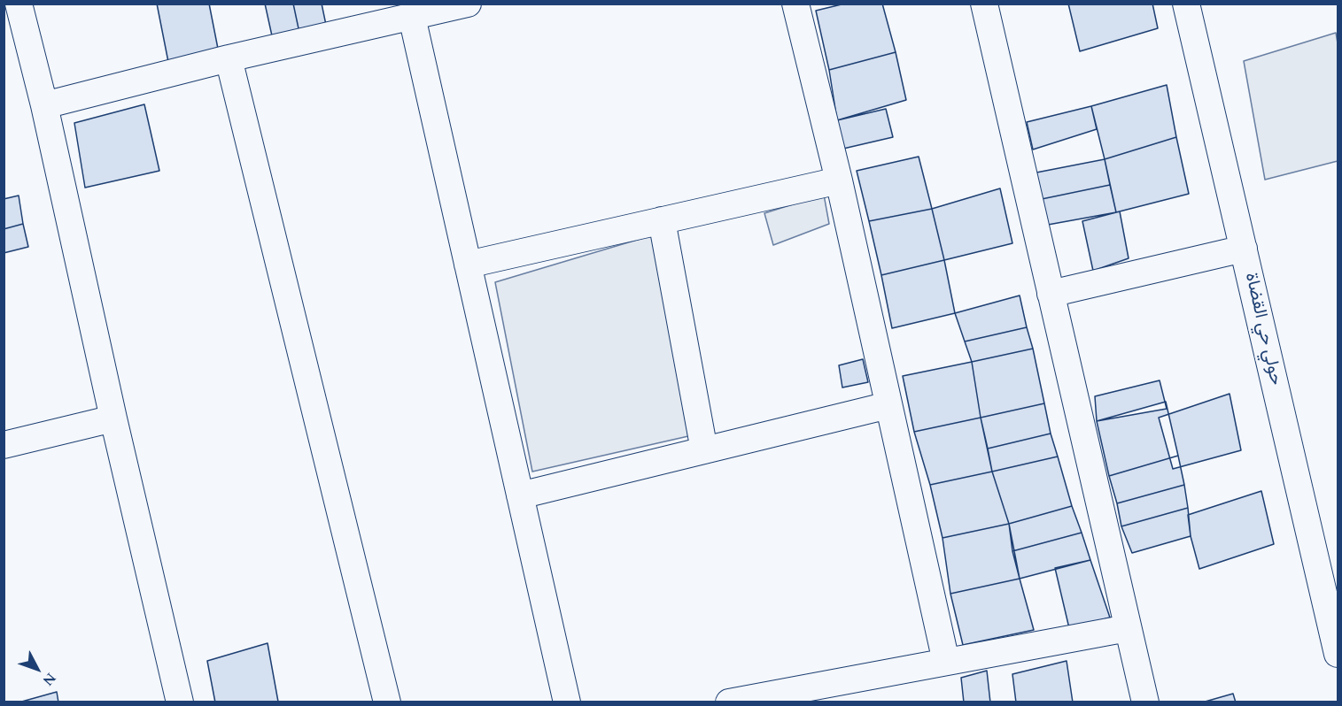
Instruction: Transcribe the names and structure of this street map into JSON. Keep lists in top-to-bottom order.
{
  "streets": {
    "street": ["حولي حي القضاة"]
  },
  "north": "bottom right"
}
